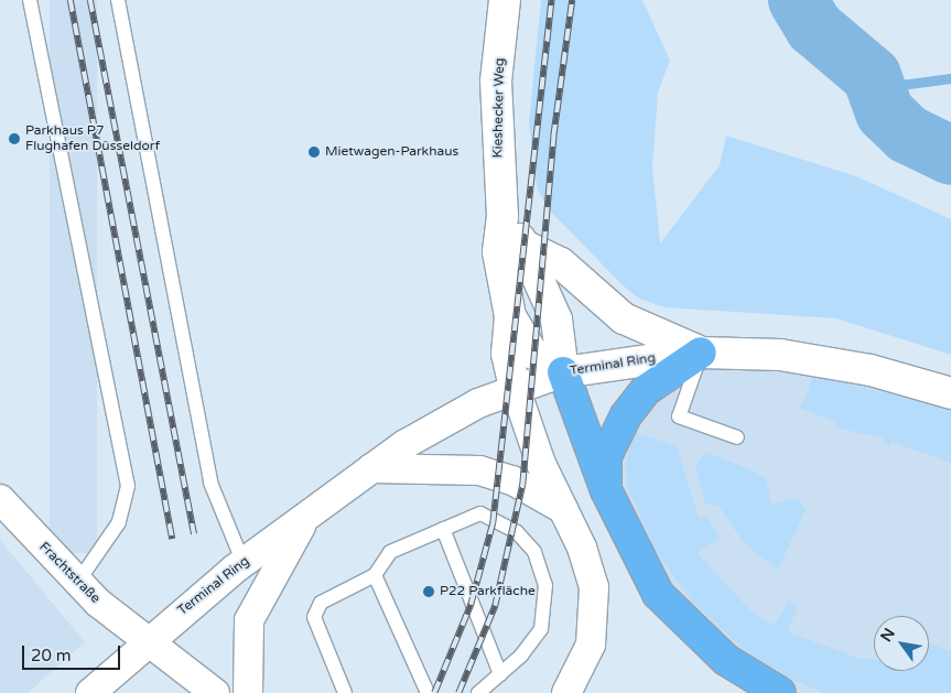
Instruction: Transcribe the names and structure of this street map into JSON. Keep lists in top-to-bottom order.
{
  "streets": {
    "street": ["Kieshecker Weg", "Terminal Ring", "Frachtstraße"]
  },
  "crossings": [
    ["Kieshecker Weg", "Terminal Ring"],
    ["Terminal Ring", "Frachtstraße"]
  ],
  "places": ["Parkhaus P7 Flughafen Düsseldorf", "Mietwagen-Parkhaus", "P22 Parkfläche"],
  "scale_bar": "20 m",
  "north": "top left"
}
